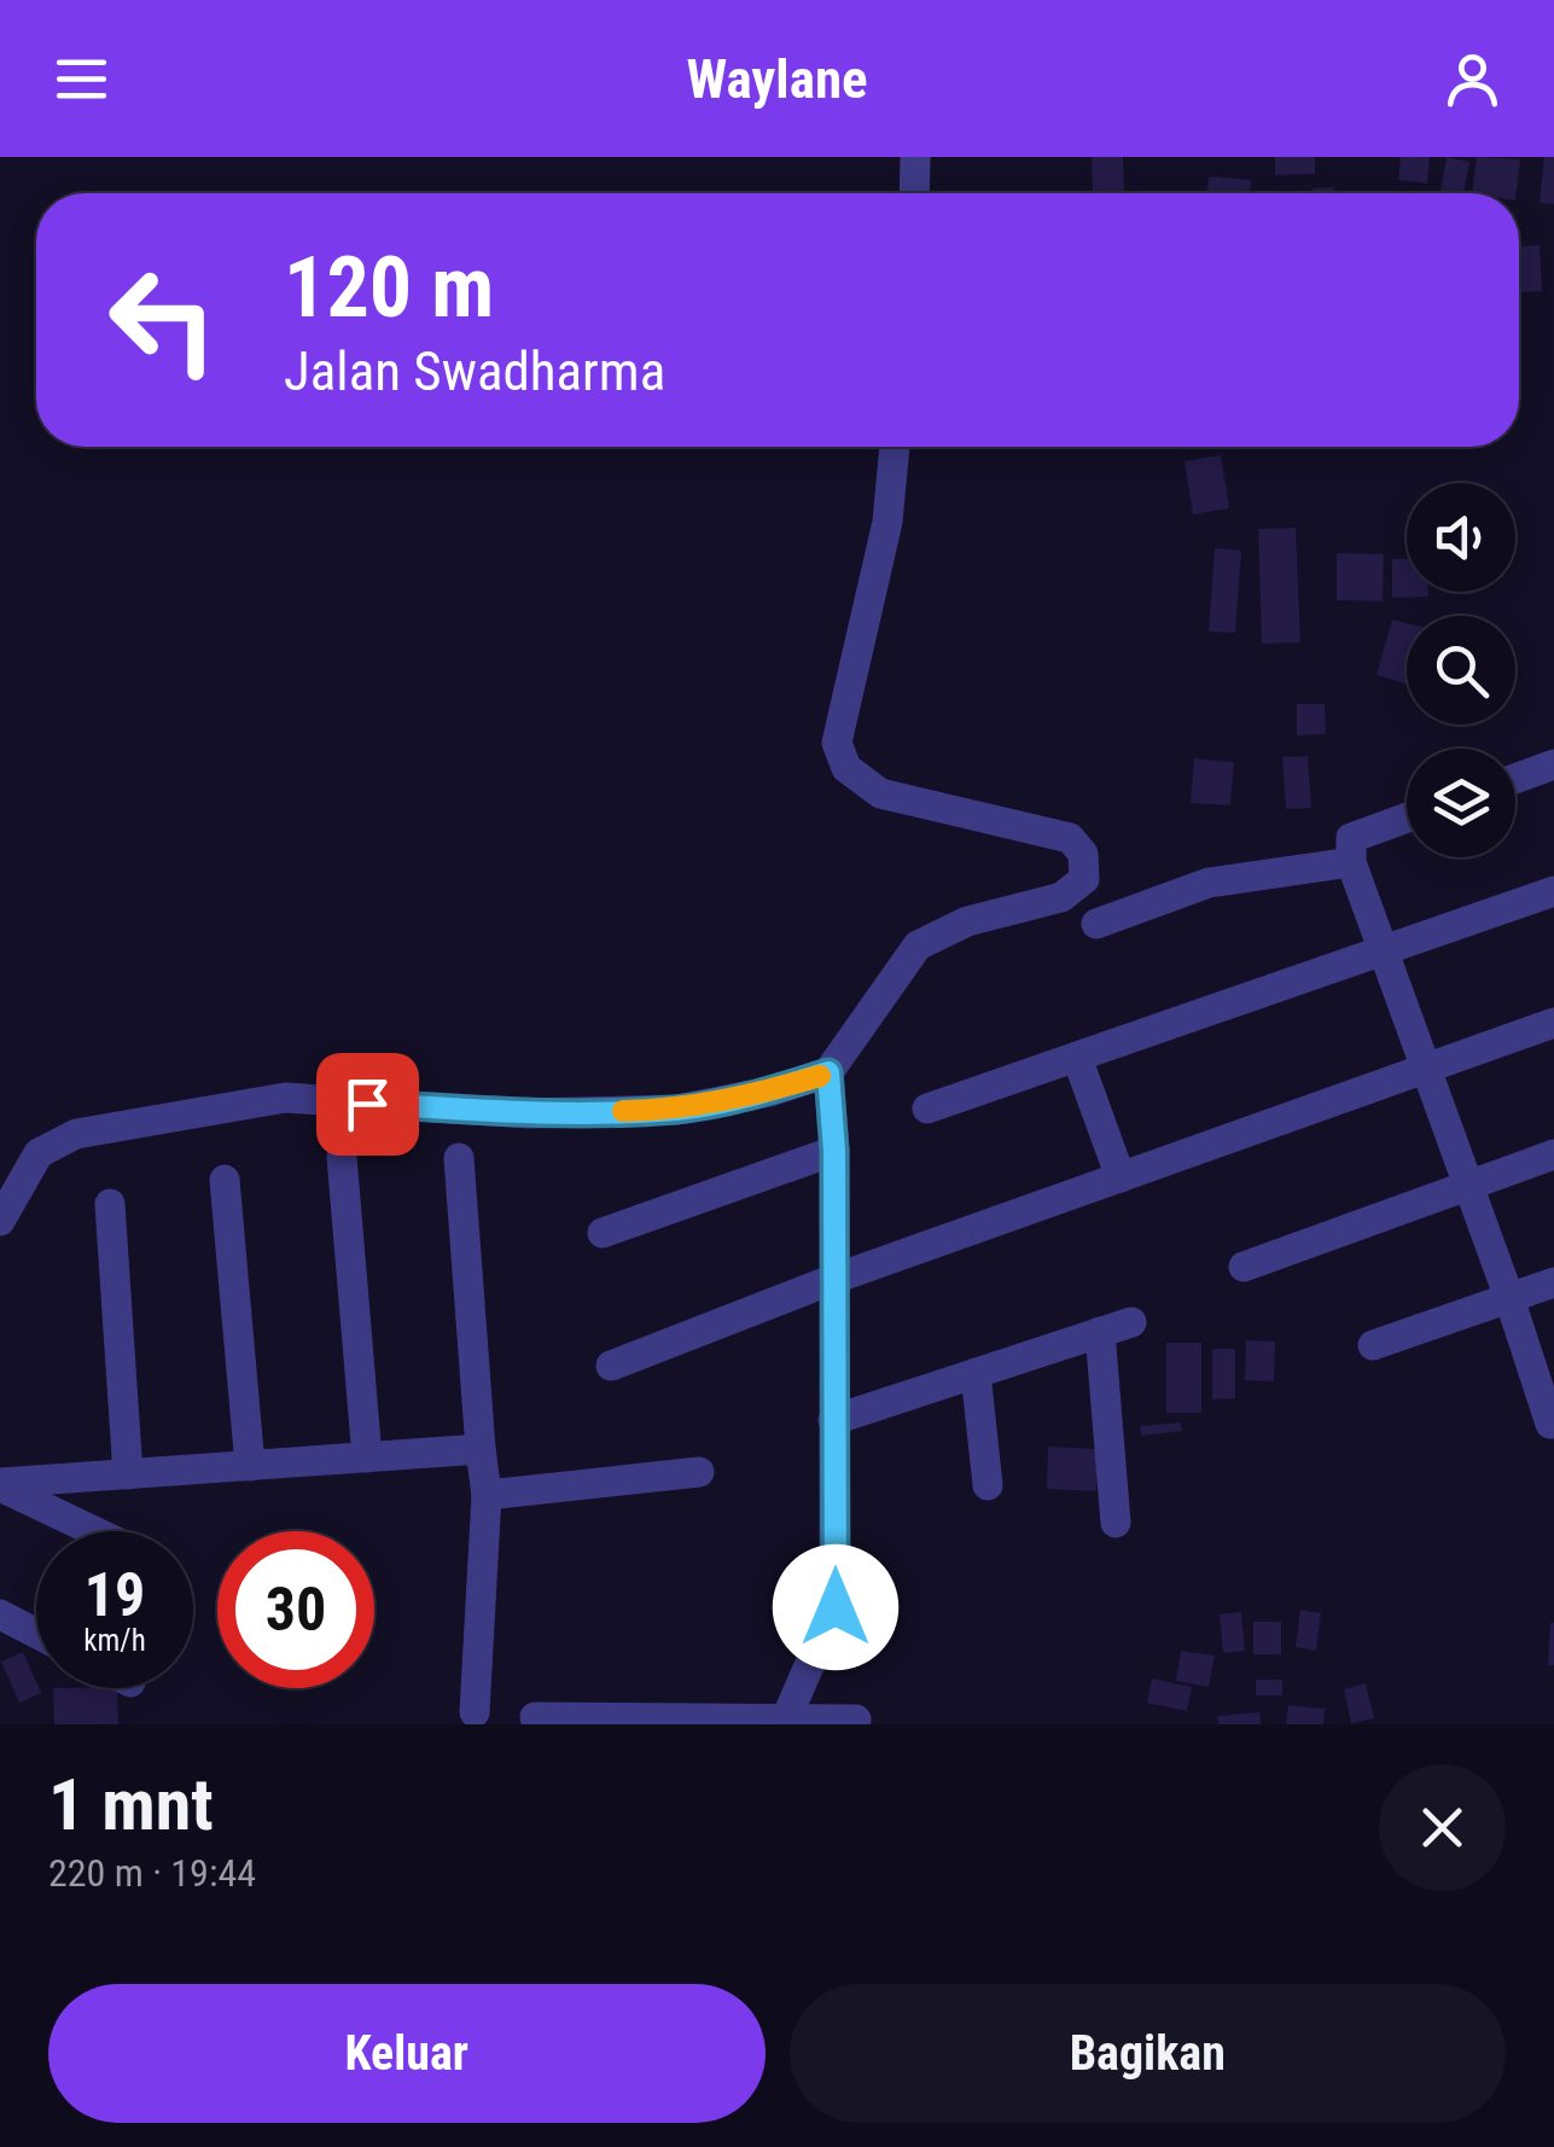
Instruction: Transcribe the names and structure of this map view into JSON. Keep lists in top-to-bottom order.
{
  "page": {
    "header": "Waylane",
    "turn": ["120 m", "Jalan Swadharma"],
    "speed": "19 km/h",
    "limit": "30",
    "heading": ["1 mnt", "220 m · 19:44"],
    "buttons": ["Keluar", "Bagikan"]
  }
}
